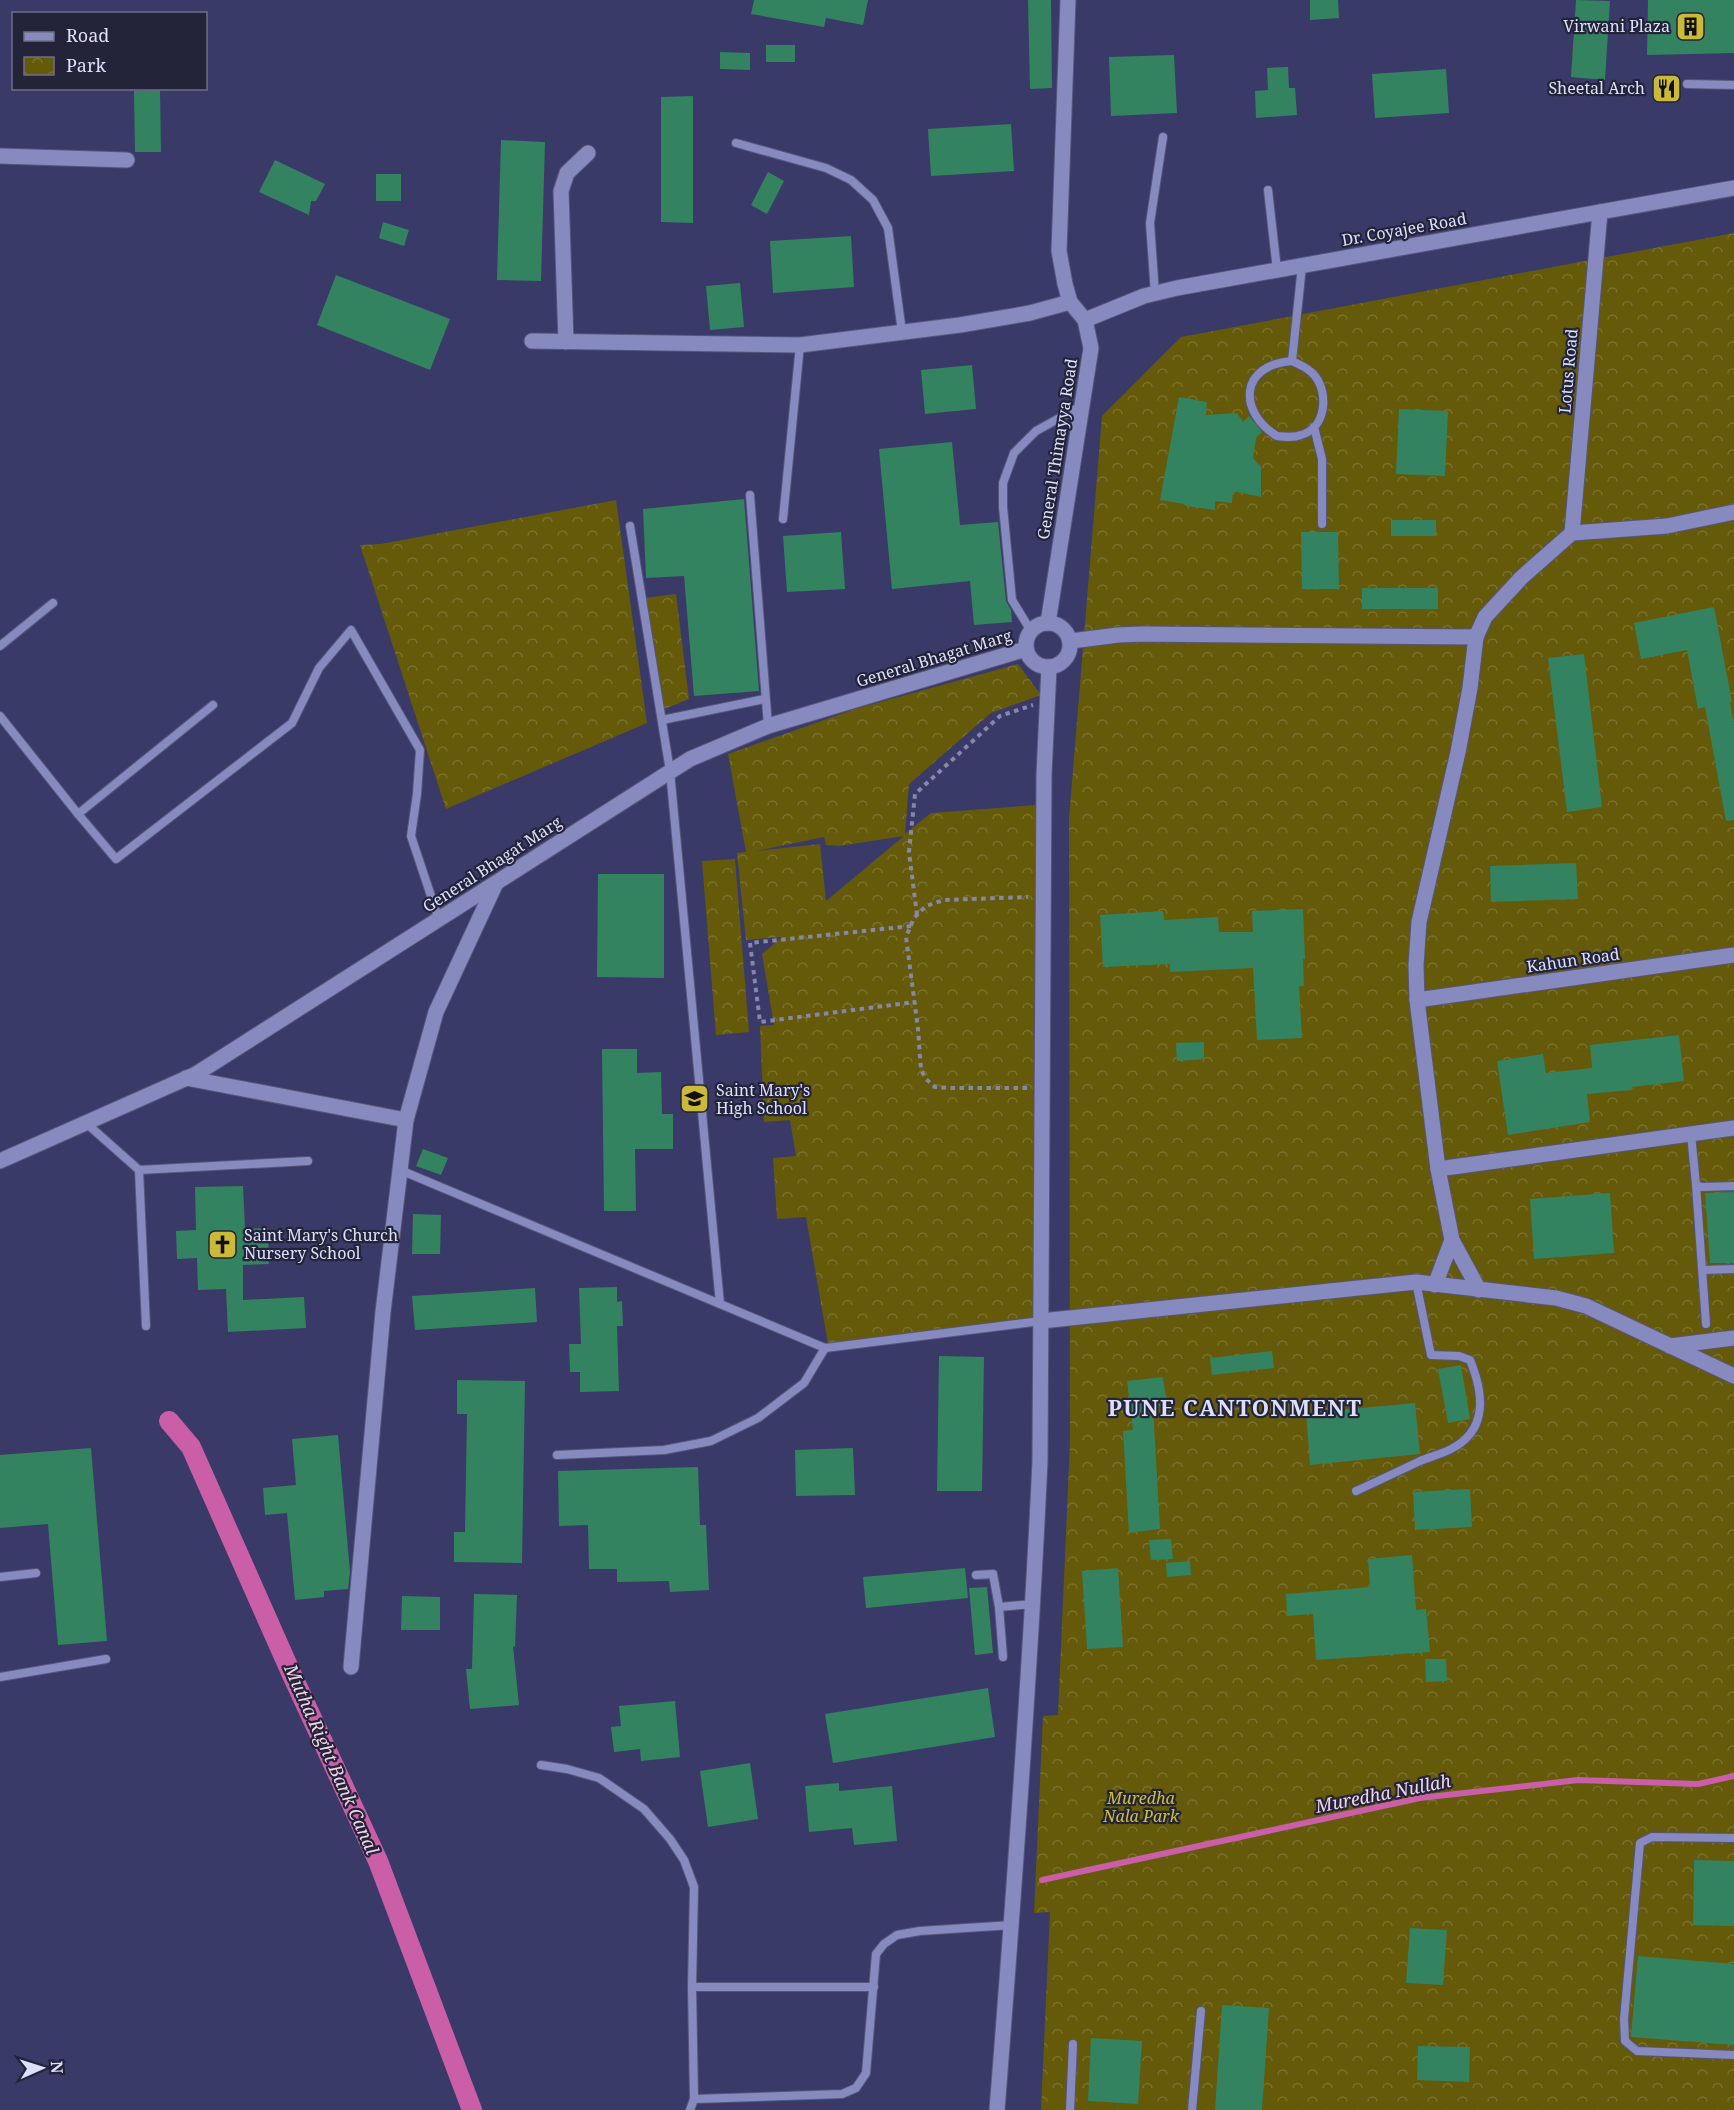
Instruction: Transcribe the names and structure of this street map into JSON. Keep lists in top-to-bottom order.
{
  "streets": {
    "street": [
      "Dr. Coyajee Road",
      "Lotus Road",
      "General Thimayya Road",
      "General Bhagat Marg",
      "Kahun Road"
    ]
  },
  "crossings": [
    ["Dr. Coyajee Road", "Lotus Road"],
    ["Dr. Coyajee Road", "General Thimayya Road"],
    ["General Thimayya Road", "General Bhagat Marg"]
  ],
  "districts": ["PUNE CANTONMENT"],
  "water": ["Mutha Right Bank Canal", "Muredha Nullah"],
  "parks": ["Muredha Nala Park"],
  "places": {
    "building": ["Virwani Plaza"],
    "restaurant": ["Sheetal Arch"],
    "school or university": ["Saint Mary's High School"],
    "church": ["Saint Mary's Church Nursery School"]
  },
  "legend": ["Road", "Park"],
  "north": "right"
}
